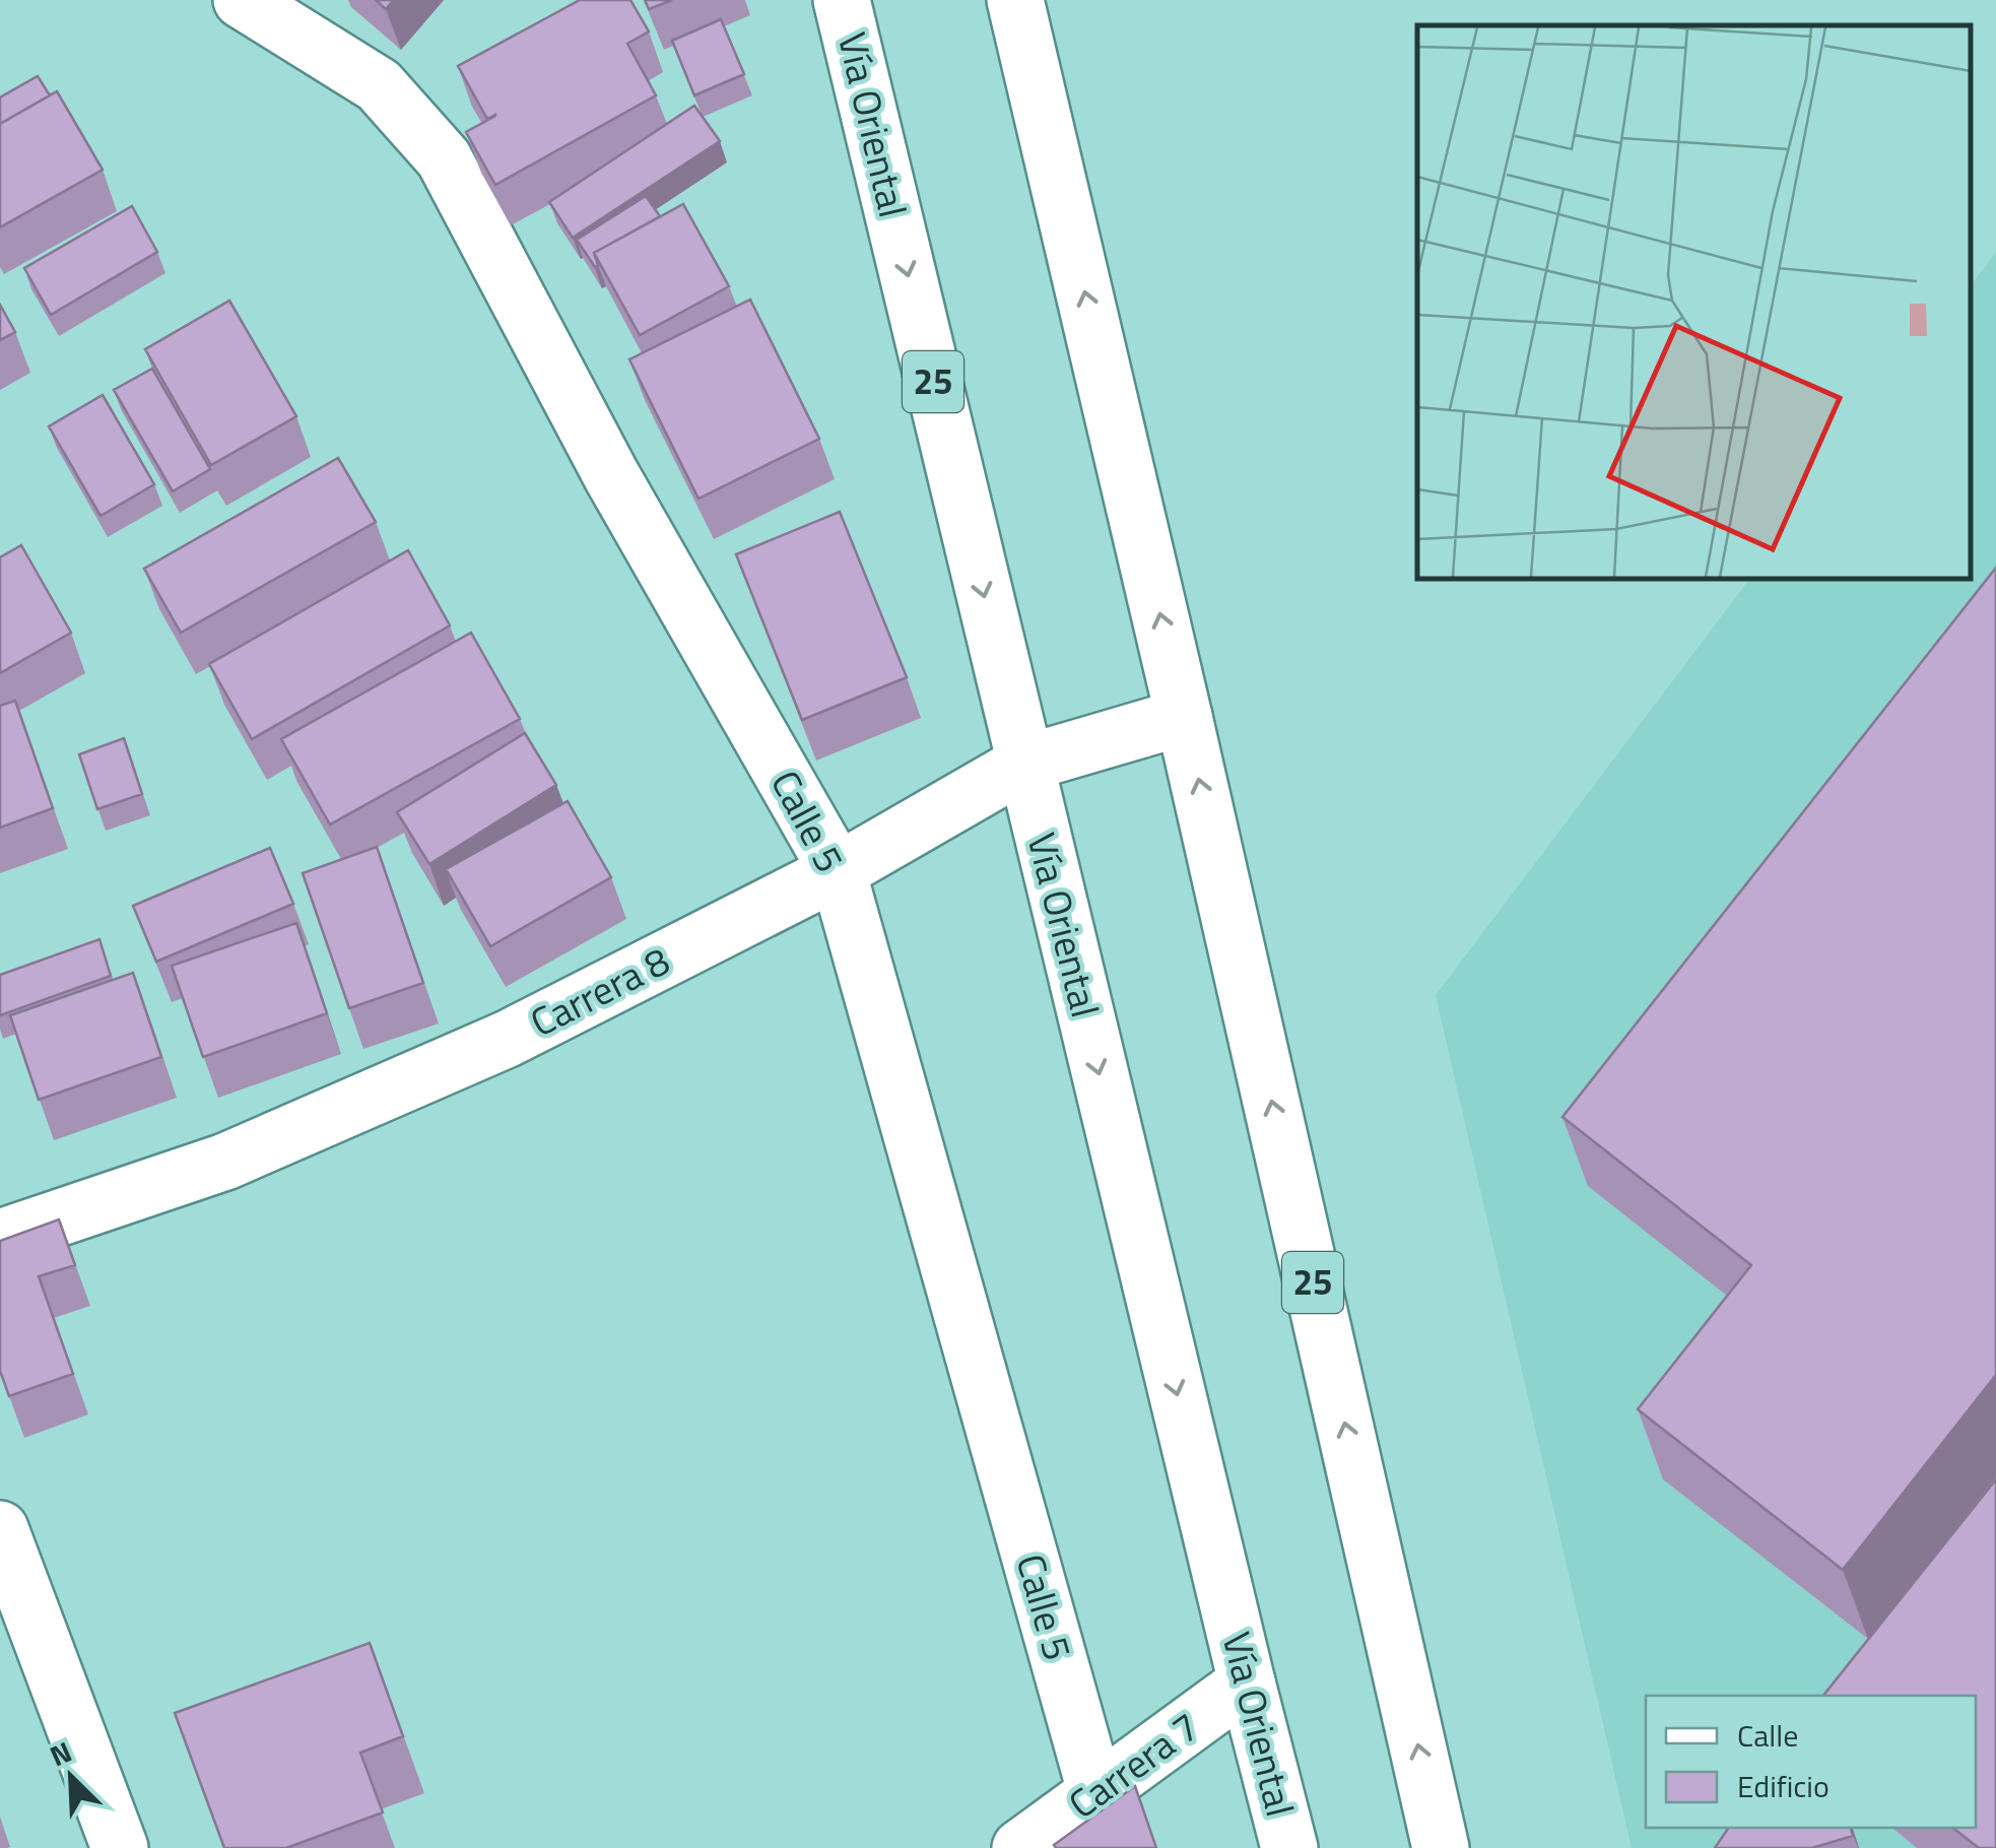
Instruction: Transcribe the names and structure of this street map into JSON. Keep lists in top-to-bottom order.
{
  "streets": {
    "main road": [
      "Vía Oriental",
      "25",
      "Calle 5",
      "Carrera 8",
      "Carrera 7"
    ]
  },
  "crossings": [
    ["Vía Oriental", "Carrera 8"],
    ["Vía Oriental", "Carrera 7"],
    ["25", "Carrera 8"],
    ["Calle 5", "Carrera 8"],
    ["Calle 5", "Carrera 7"]
  ],
  "legend": ["Calle", "Edificio"],
  "north": "top left"
}
